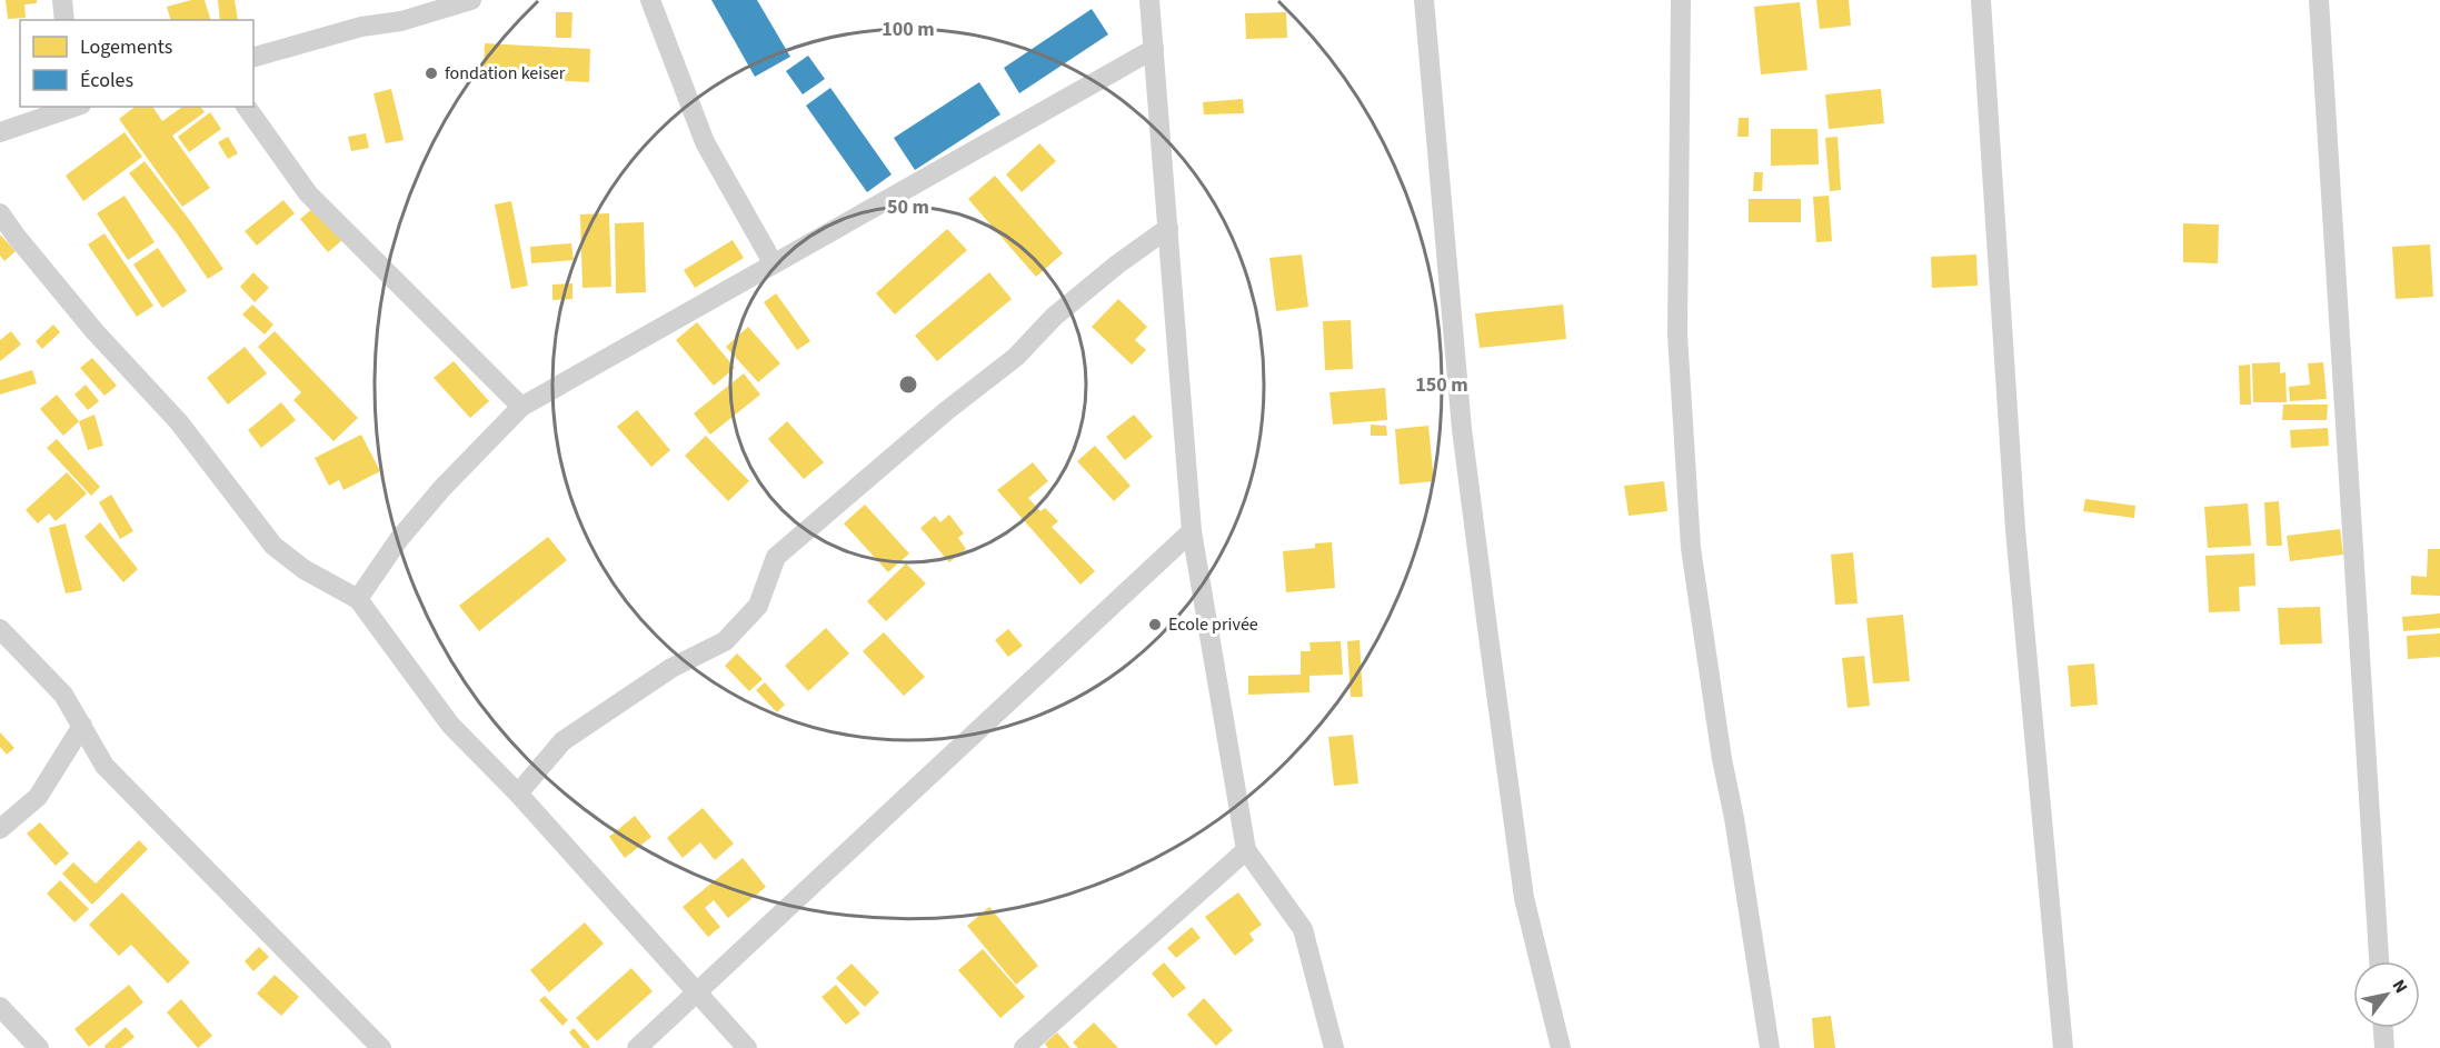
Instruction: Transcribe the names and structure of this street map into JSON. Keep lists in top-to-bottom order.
{
  "places": ["fondation keiser", "Ecole privée"],
  "legend": ["Logements", "Écoles"],
  "north": "top right",
  "rings": ["100 m", "50 m", "150 m"]
}
